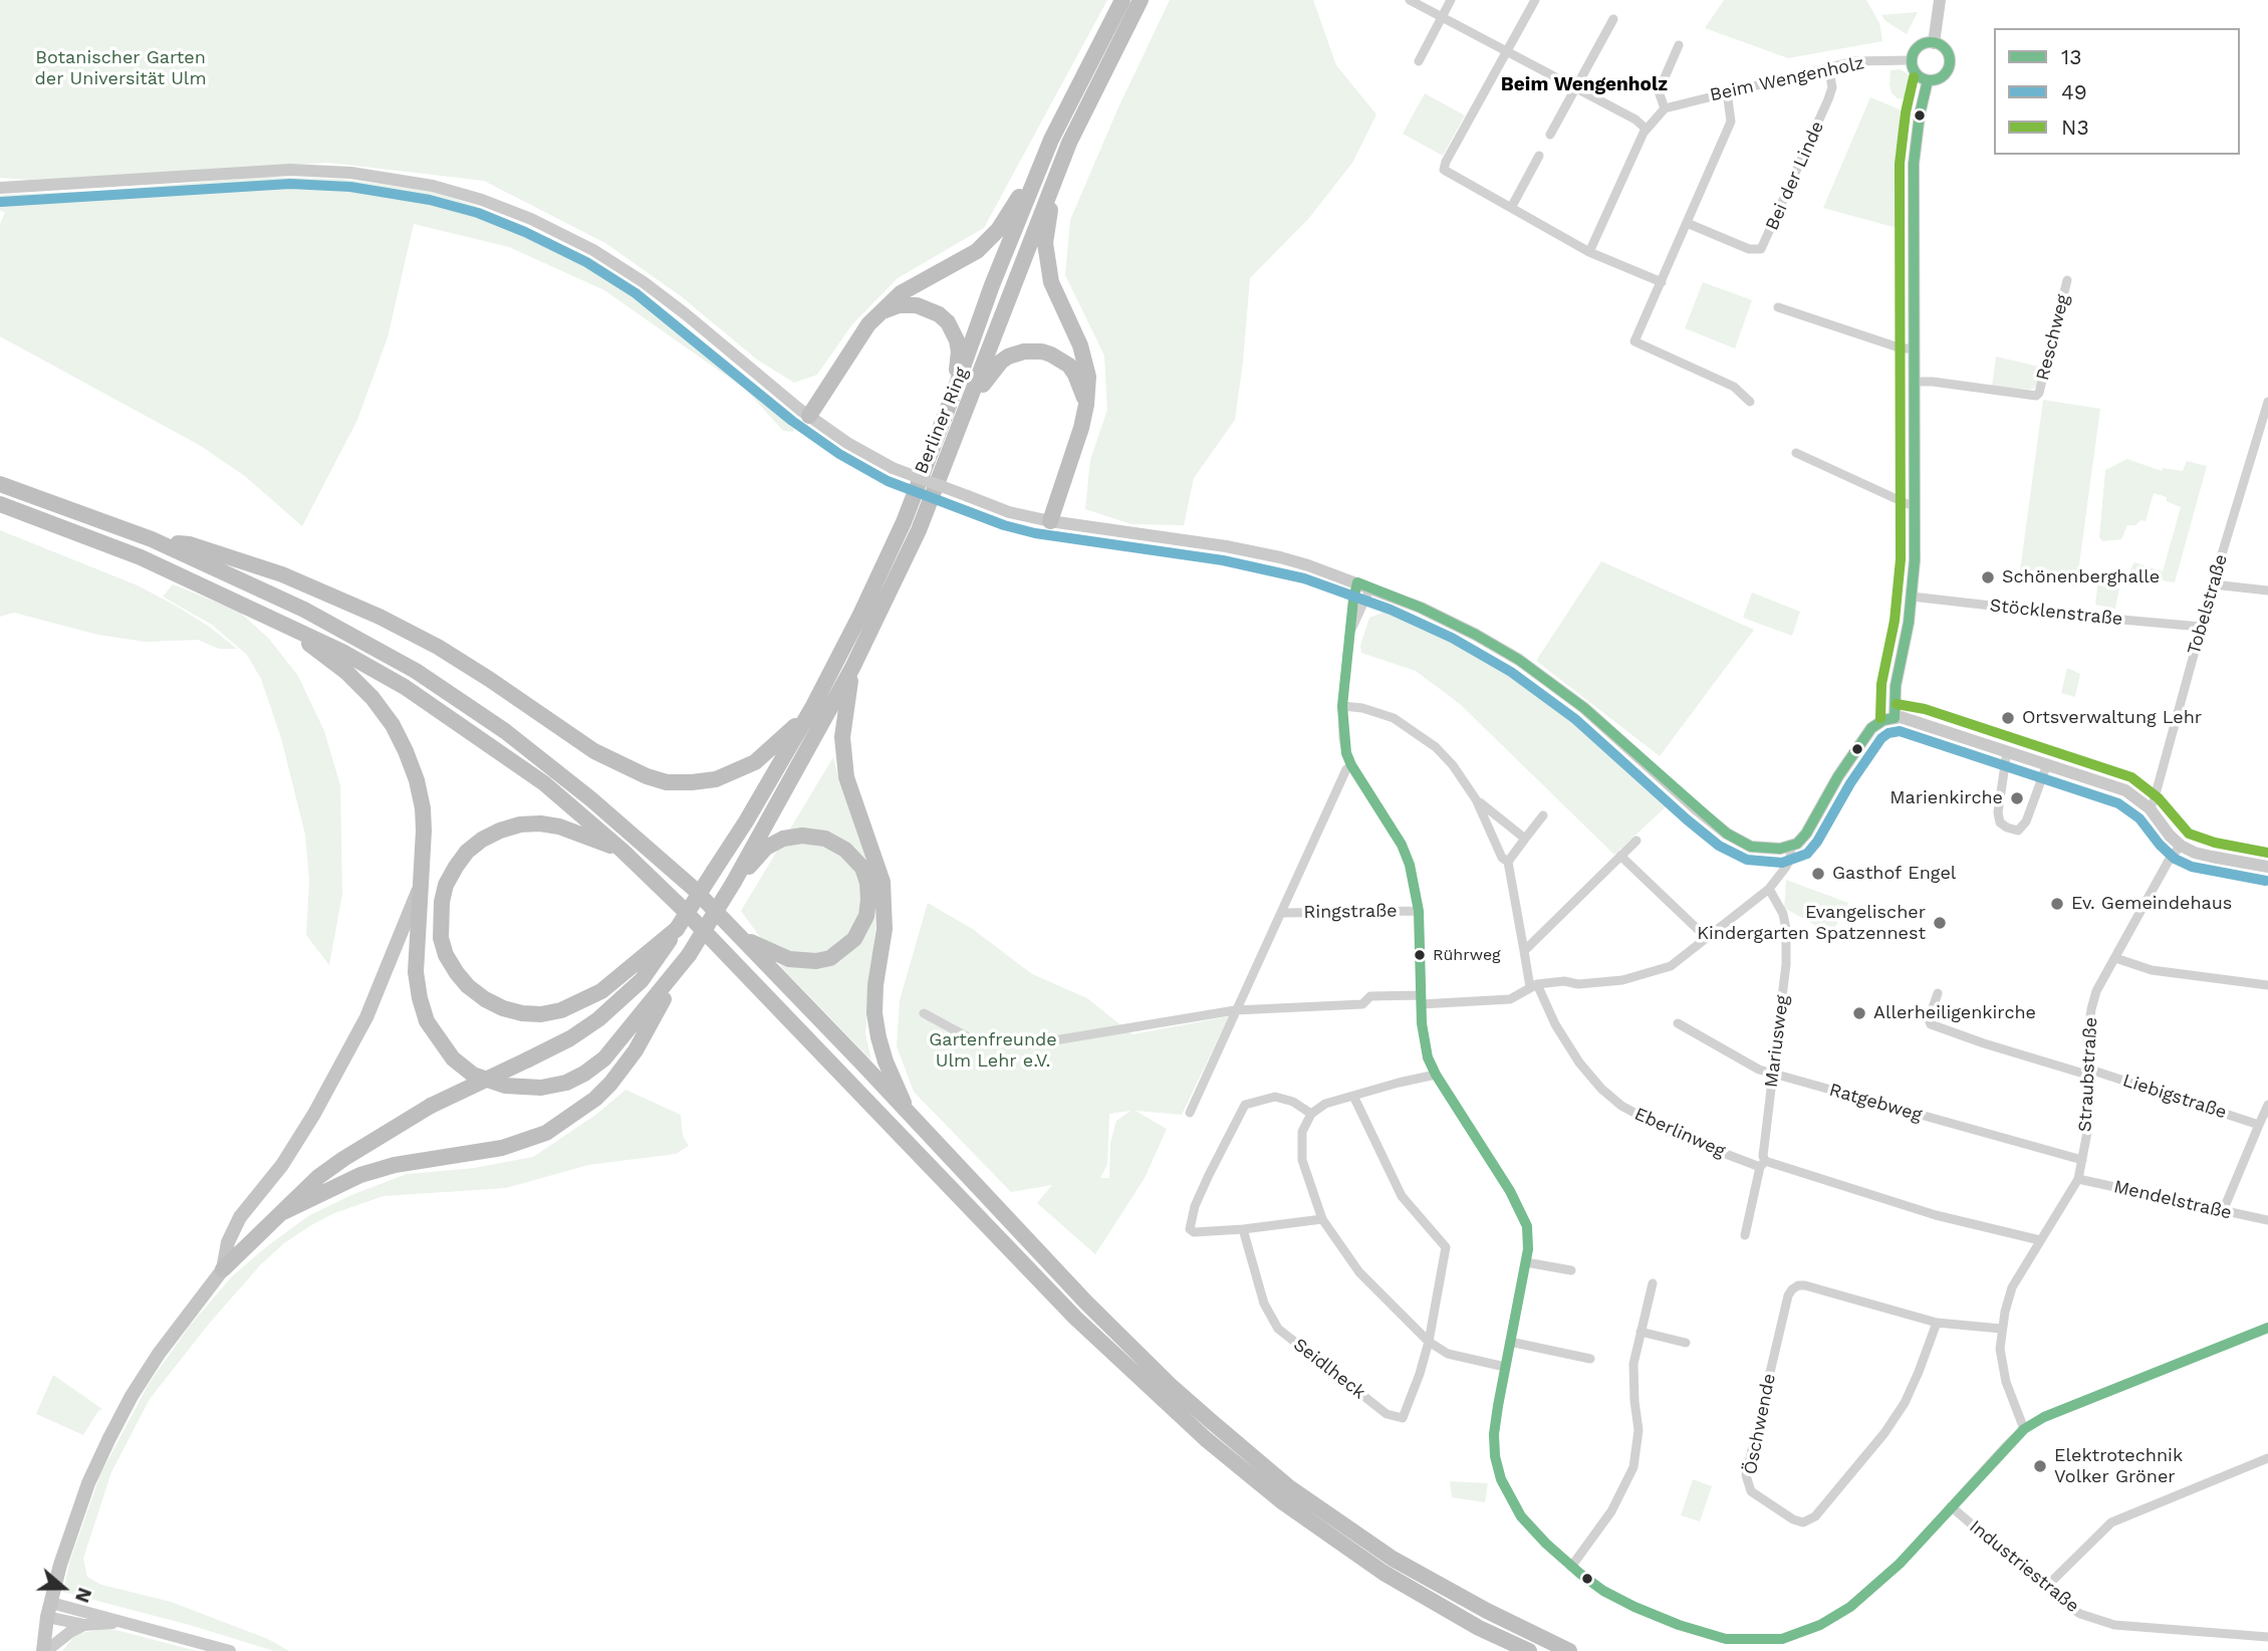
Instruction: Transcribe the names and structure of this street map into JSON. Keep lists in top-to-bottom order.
{
  "streets": {
    "highway": ["Berliner Ring"],
    "street": [
      "Beim Wengenholz",
      "Bei der Linde",
      "Reschweg",
      "Tobelstraße",
      "Stöcklenstraße",
      "Ringstraße",
      "Mariusweg",
      "Straubstraße",
      "Liebigstraße",
      "Ratgebweg",
      "Eberlinweg",
      "Mendelstraße",
      "Seidlheck",
      "Öschwende",
      "Industriestraße"
    ]
  },
  "crossings": [
    ["Beim Wengenholz", "Bei der Linde"],
    ["Tobelstraße", "Stöcklenstraße"],
    ["Ringstraße", "Straubstraße"],
    ["Ringstraße", "Industriestraße"],
    ["Mariusweg", "Ratgebweg"],
    ["Mariusweg", "Eberlinweg"],
    ["Straubstraße", "Liebigstraße"],
    ["Straubstraße", "Ratgebweg"],
    ["Straubstraße", "Eberlinweg"],
    ["Straubstraße", "Mendelstraße"],
    ["Straubstraße", "Öschwende"]
  ],
  "districts": ["Beim Wengenholz"],
  "parks": ["Botanischer Garten der Universität Ulm", "Gartenfreunde Ulm Lehr e.V."],
  "places": [
    "Schönenberghalle",
    "Ortsverwaltung Lehr",
    "Marienkirche",
    "Gasthof Engel",
    "Ev. Gemeindehaus",
    "Evangelischer Kindergarten Spatzennest",
    "Rührweg",
    "Allerheiligenkirche",
    "Elektrotechnik Volker Gröner"
  ],
  "lines": ["transit line 13", "transit line N3", "transit line 49"],
  "legend": ["13", "49", "N3"],
  "north": "right"
}
